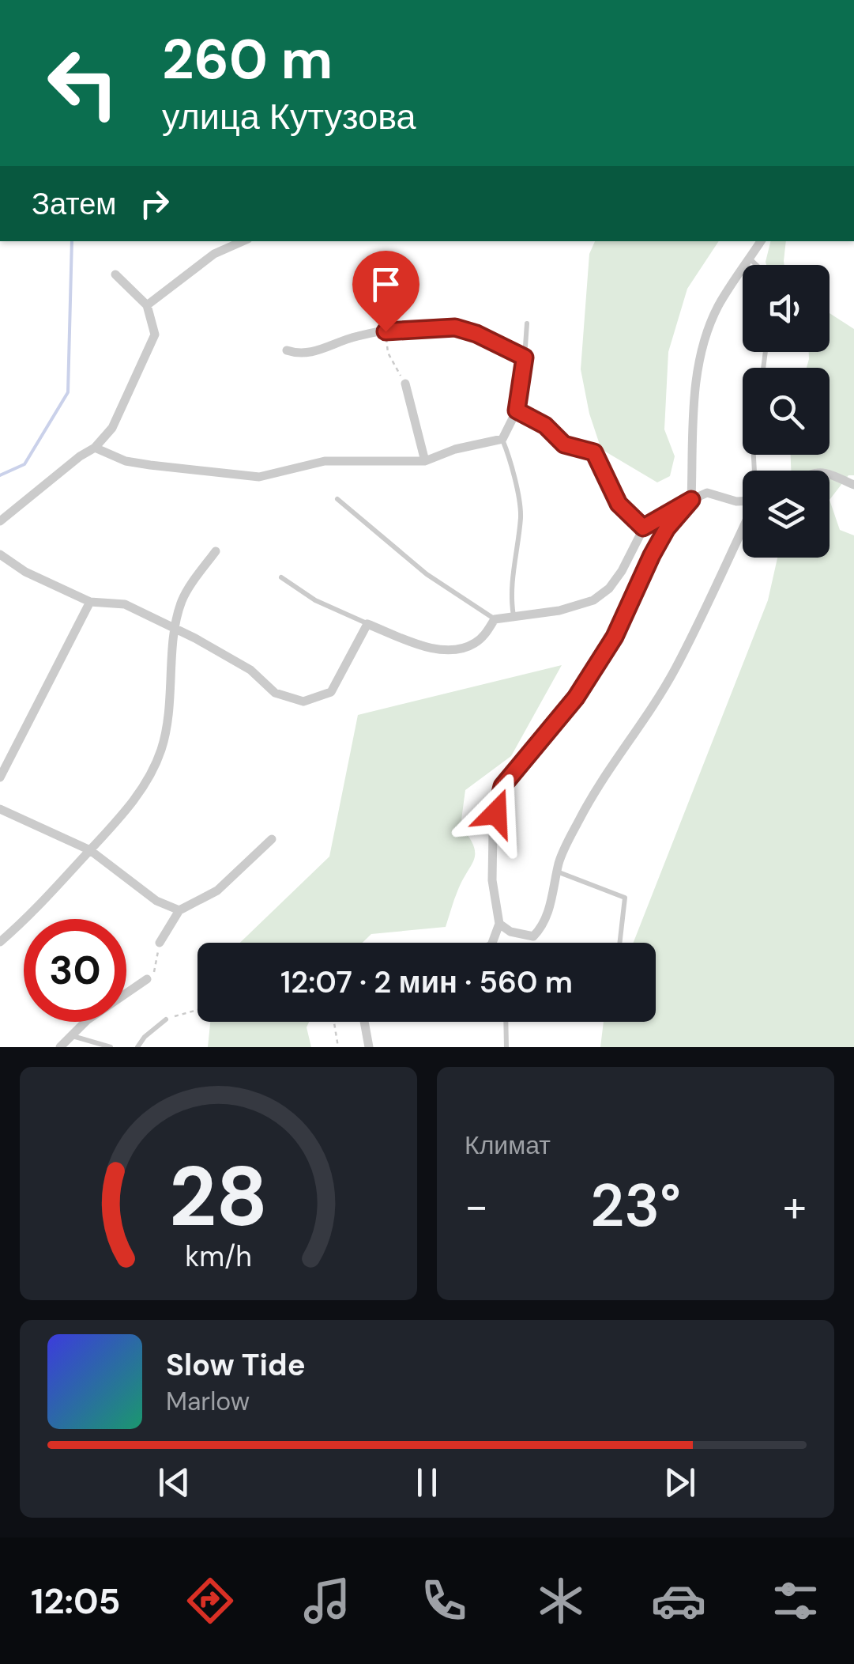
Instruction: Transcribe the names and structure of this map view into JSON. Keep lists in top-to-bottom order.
{
  "page": {
    "turn": ["260 m", "улица Кутузова"],
    "then": "Затем",
    "limit": "30",
    "trip": "12:07 · 2 мин · 560 m",
    "tile": "Климат",
    "heat": ["−", "23°", "+"],
    "song": ["Slow Tide", "Marlow"],
    "tabs": "12:05",
    "gauge": ["28", "km/h"]
  }
}
